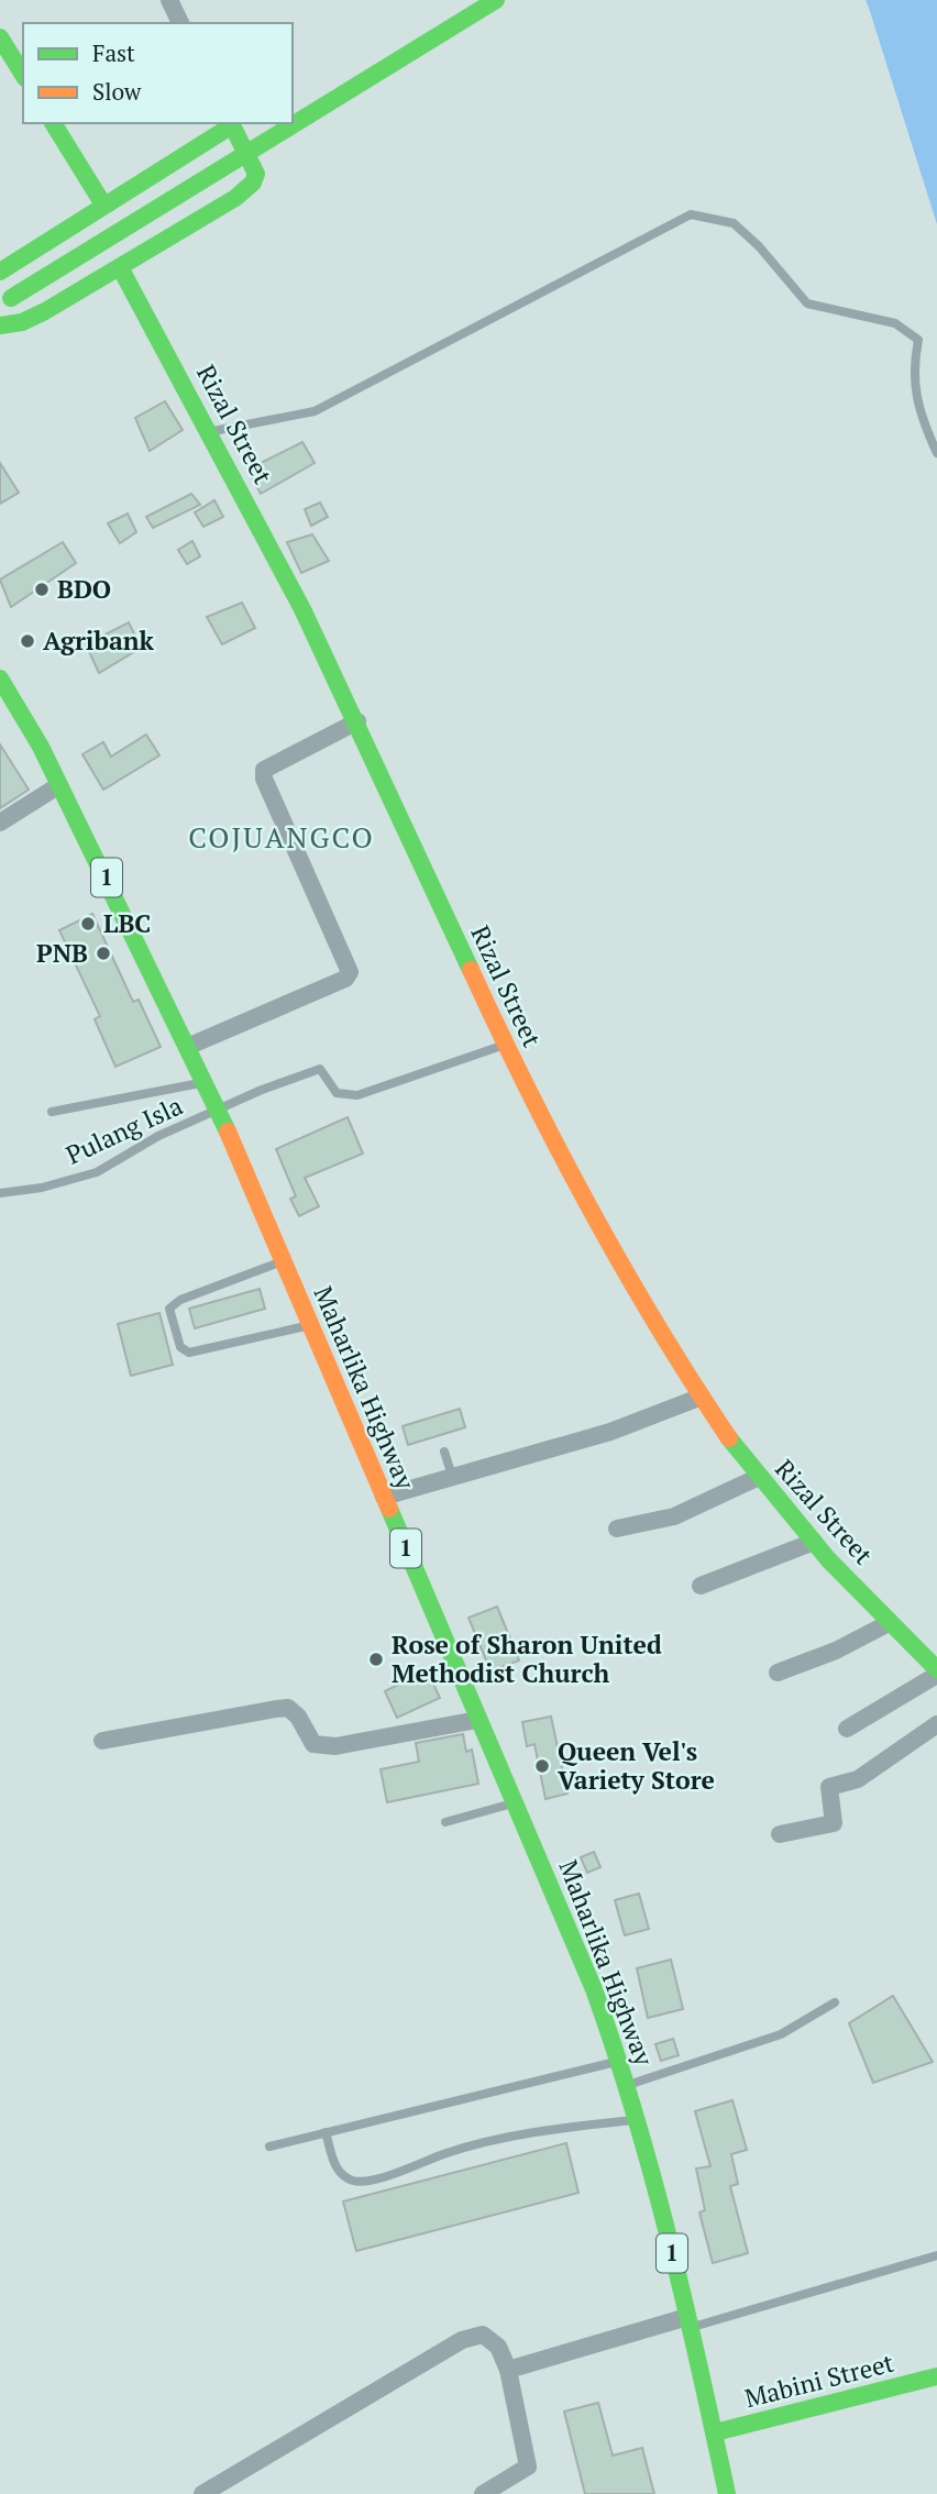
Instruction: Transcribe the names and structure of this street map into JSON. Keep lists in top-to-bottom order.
{
  "streets": {
    "main road": [
      "Rizal Street",
      "1",
      "Maharlika Highway",
      "Mabini Street"
    ],
    "lane": ["Pulang Isla"]
  },
  "crossings": [
    ["Rizal Street", "Pulang Isla"],
    ["Pulang Isla", "Maharlika Highway"],
    ["Maharlika Highway", "Mabini Street"]
  ],
  "districts": ["COJUANGCO"],
  "places": [
    "BDO",
    "Agribank",
    "LBC",
    "PNB",
    "Rose of Sharon United Methodist Church",
    "Queen Vel's Variety Store"
  ],
  "legend": ["Fast", "Slow"]
}
